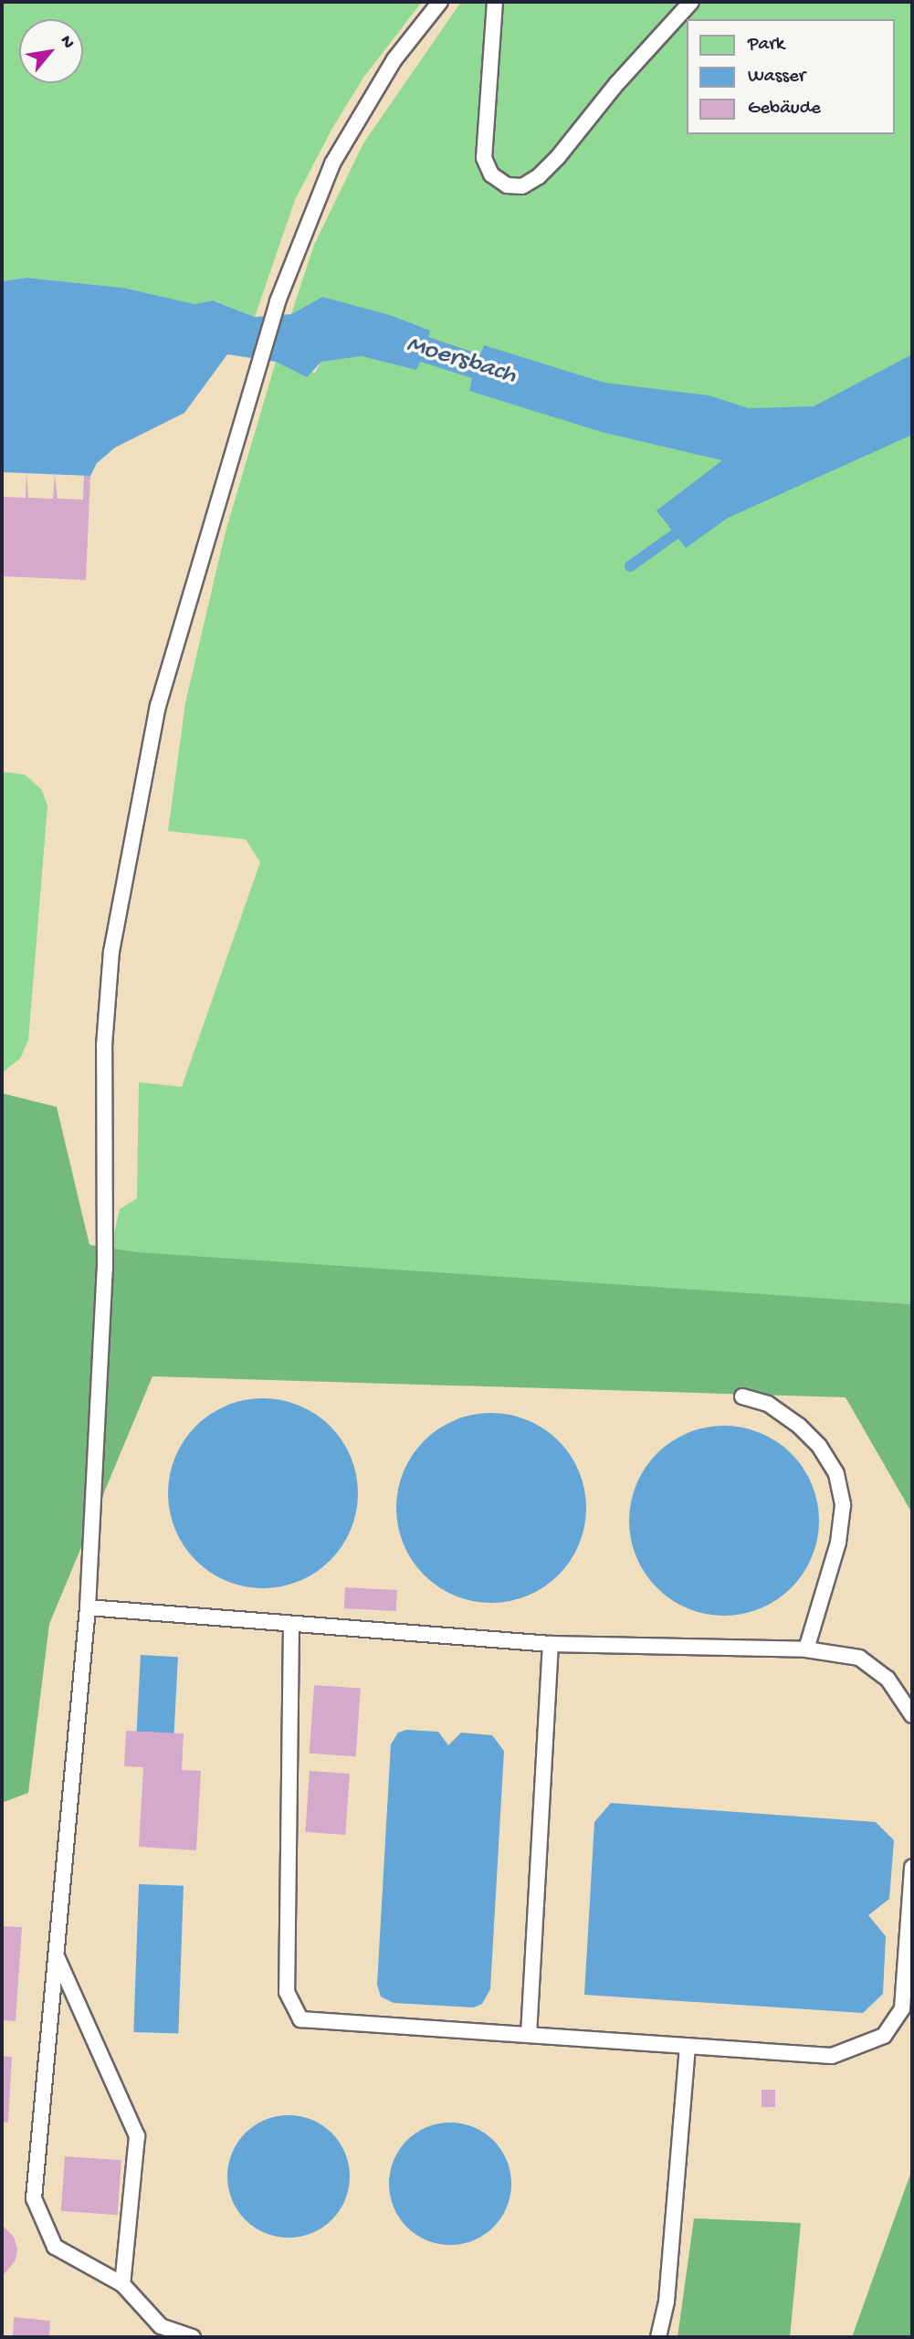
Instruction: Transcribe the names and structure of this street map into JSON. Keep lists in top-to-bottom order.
{
  "water": ["Moersbach"],
  "legend": ["Park", "Wasser", "Gebäude"],
  "north": "top right"
}
